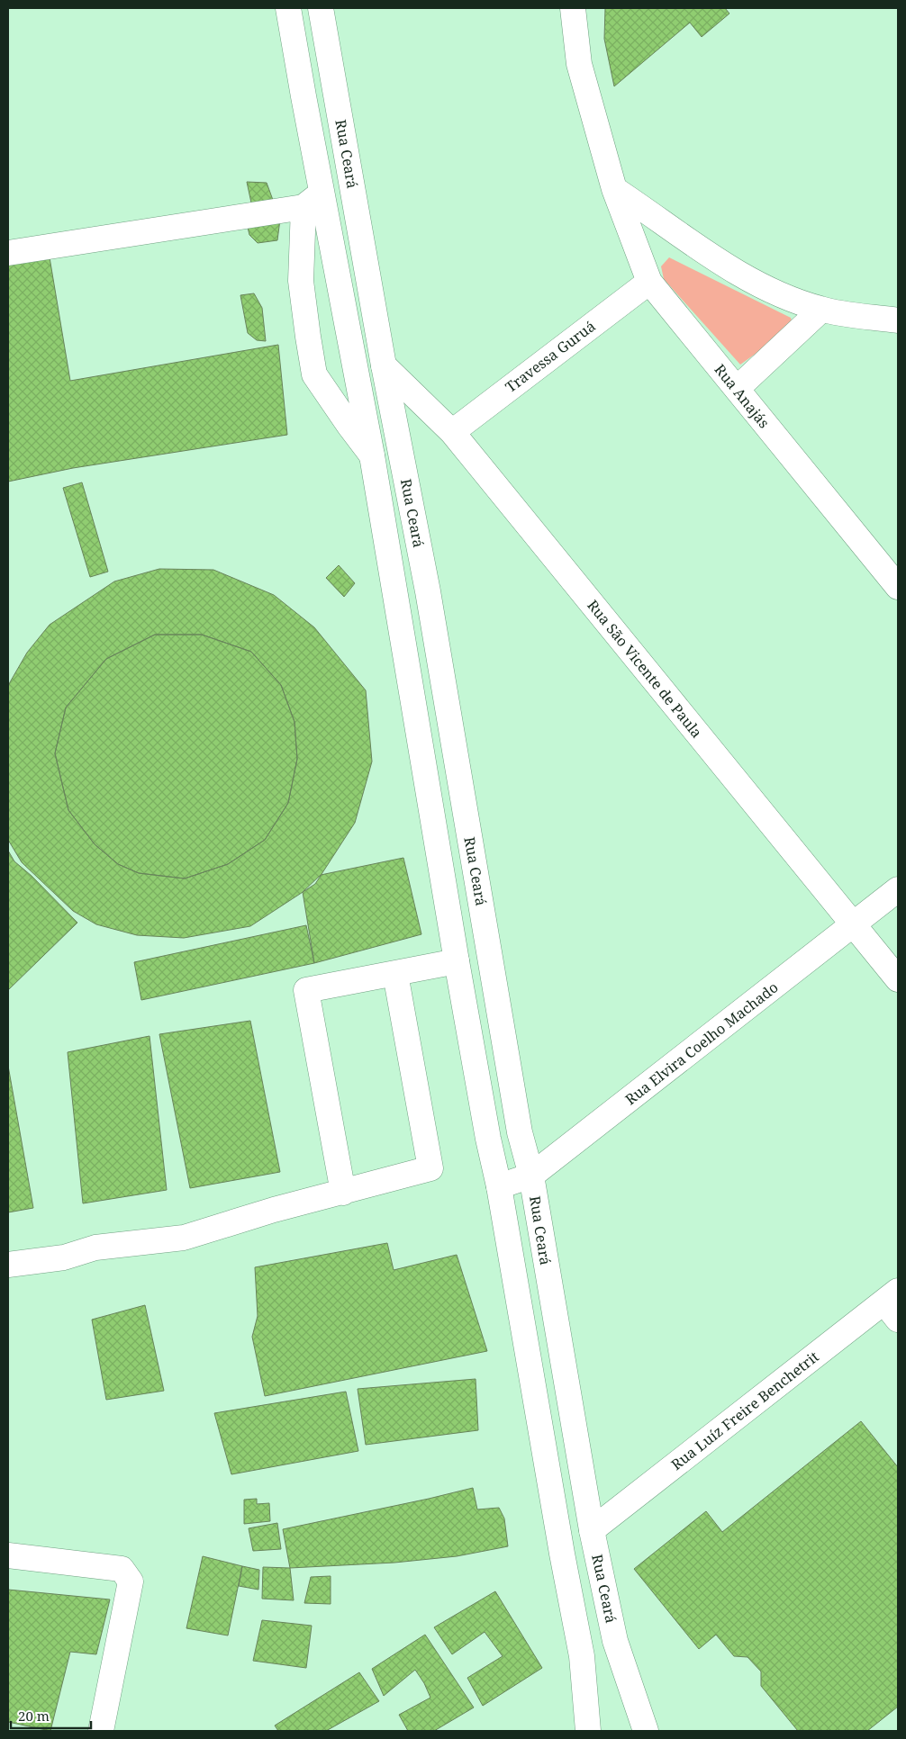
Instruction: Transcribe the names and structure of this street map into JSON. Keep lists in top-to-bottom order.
{
  "streets": {
    "main road": [
      "Rua Ceará",
      "Travessa Guruá",
      "Rua Anajás",
      "Rua São Vicente de Paula",
      "Rua Elvira Coelho Machado",
      "Rua Luíz Freire Benchetrit"
    ]
  },
  "crossings": [
    ["Rua Ceará", "Rua São Vicente de Paula"],
    ["Rua Ceará", "Rua Elvira Coelho Machado"],
    ["Rua Ceará", "Rua Luíz Freire Benchetrit"],
    ["Travessa Guruá", "Rua Anajás"],
    ["Travessa Guruá", "Rua São Vicente de Paula"],
    ["Rua São Vicente de Paula", "Rua Elvira Coelho Machado"]
  ],
  "scale_bar": "20 m"
}
